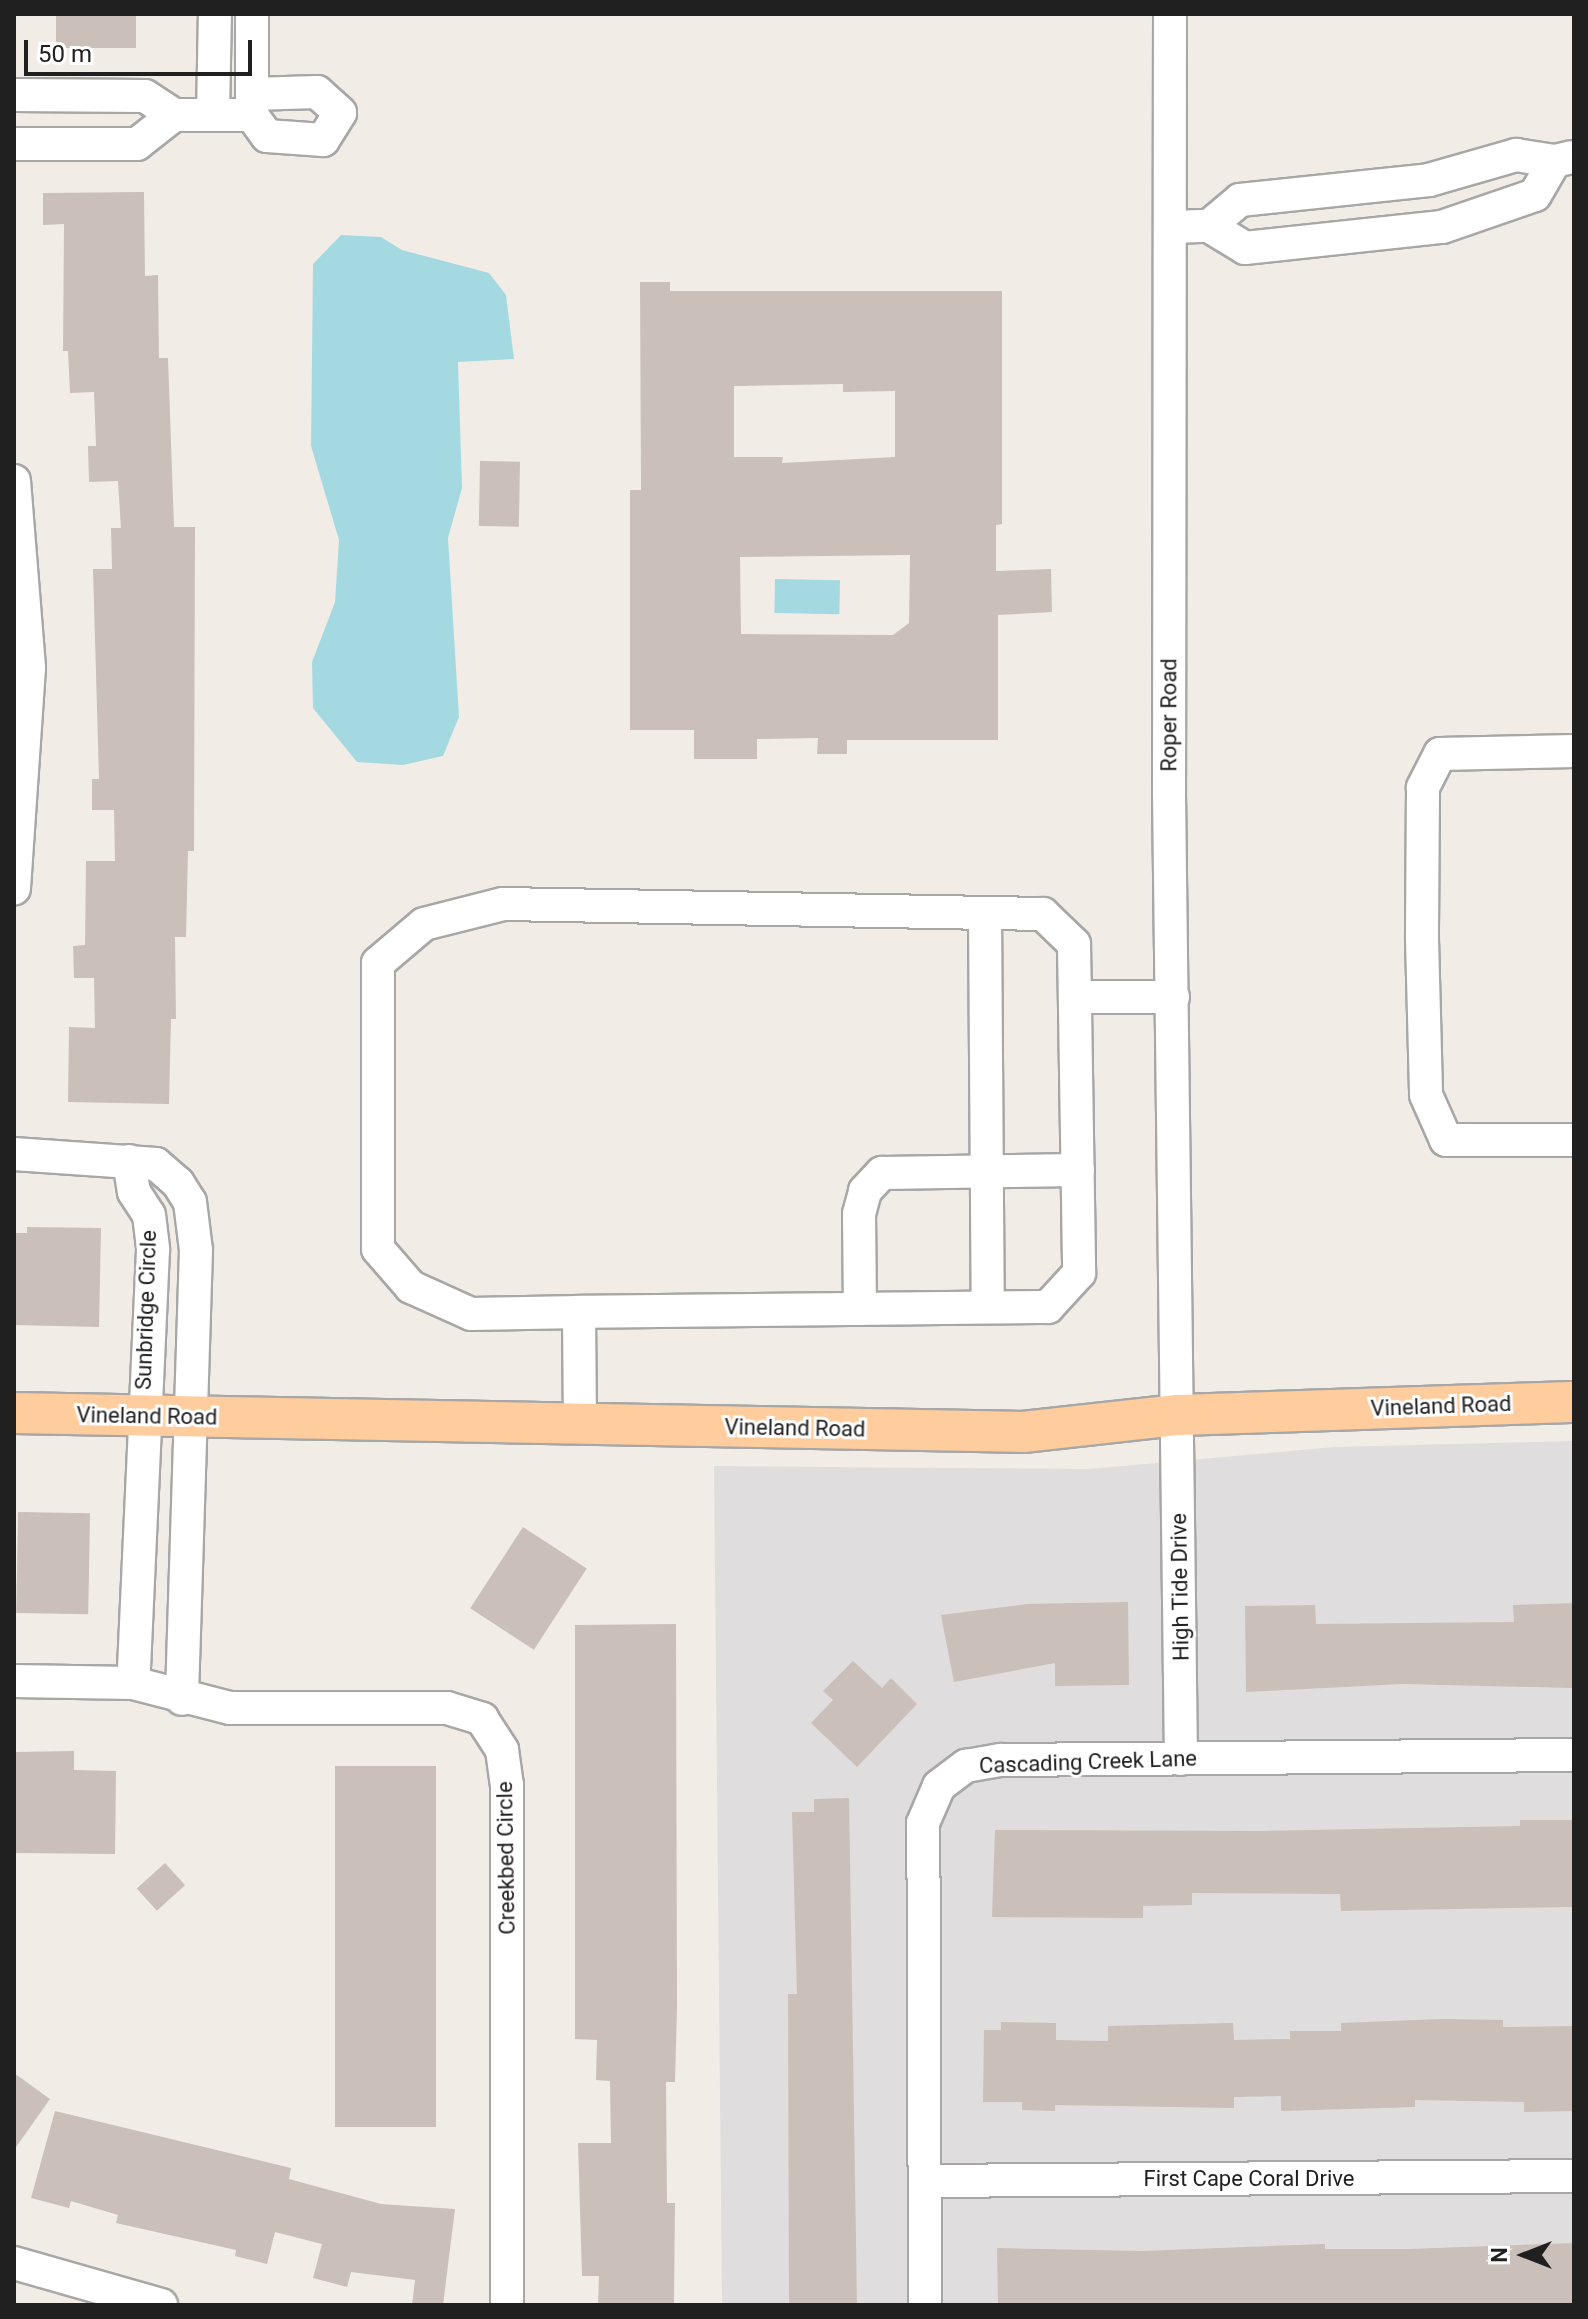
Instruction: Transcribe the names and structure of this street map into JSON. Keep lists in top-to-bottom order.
{
  "streets": {
    "main road": ["Vineland Road"],
    "street": [
      "Roper Road",
      "Sunbridge Circle",
      "High Tide Drive",
      "Cascading Creek Lane",
      "Creekbed Circle",
      "First Cape Coral Drive"
    ]
  },
  "crossings": [
    ["Roper Road", "Vineland Road"],
    ["Roper Road", "High Tide Drive"],
    ["Sunbridge Circle", "Vineland Road"],
    ["Vineland Road", "High Tide Drive"],
    ["High Tide Drive", "Cascading Creek Lane"],
    ["Cascading Creek Lane", "First Cape Coral Drive"]
  ],
  "scale_bar": "50 m",
  "north": "left"
}
